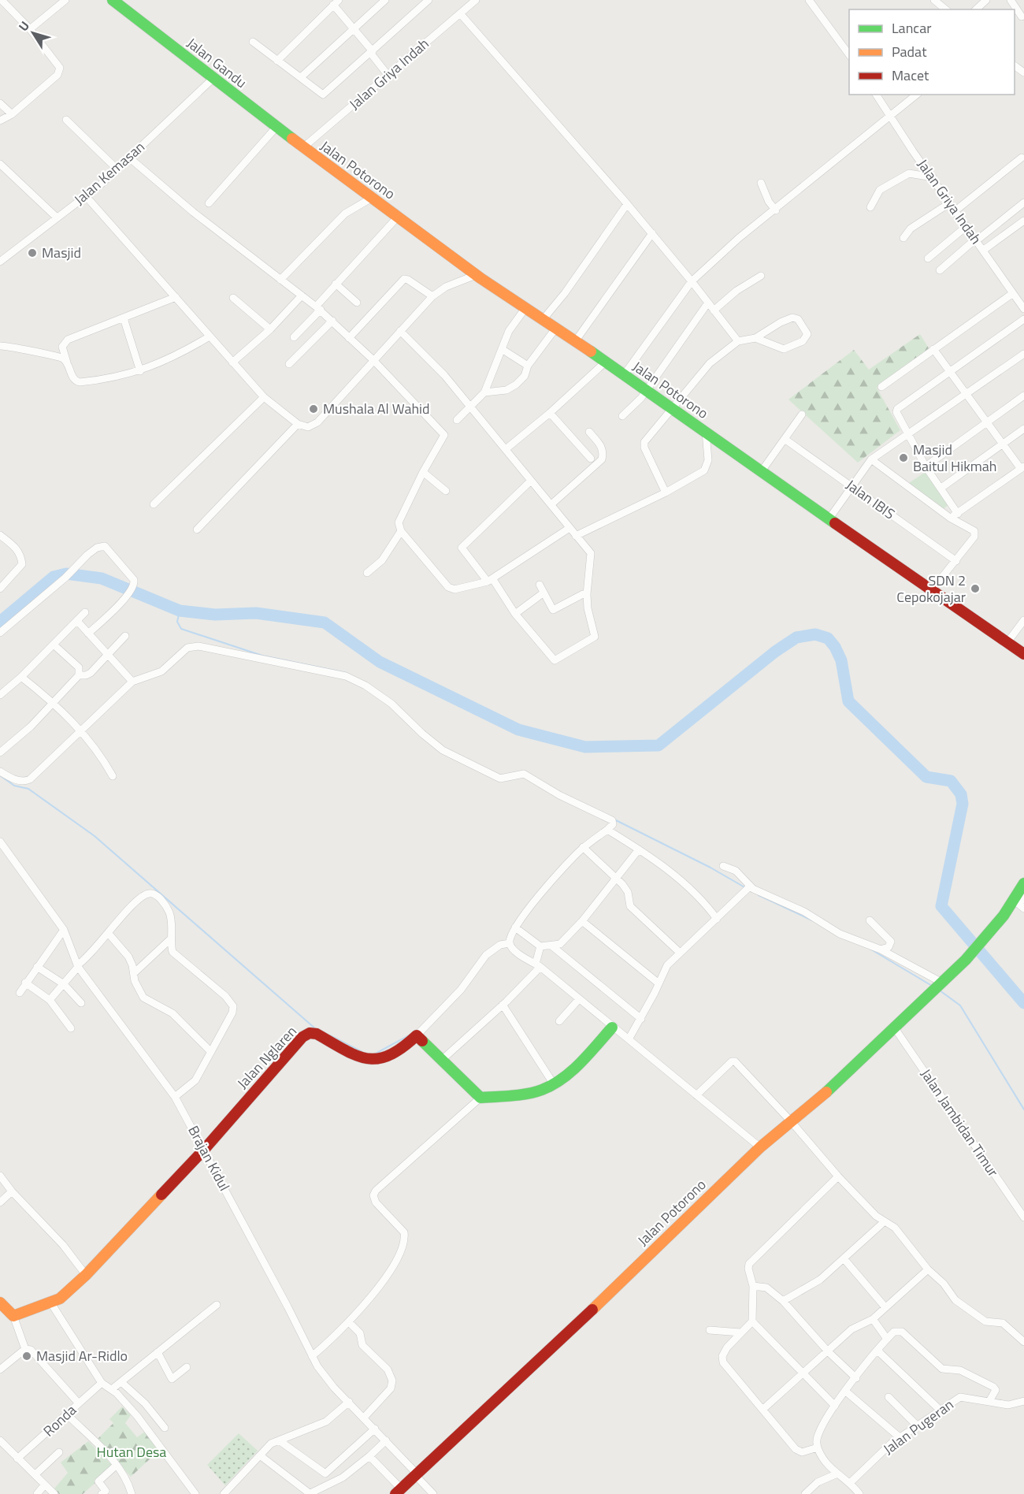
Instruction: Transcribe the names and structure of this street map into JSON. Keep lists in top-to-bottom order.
{
  "streets": {
    "street": [
      "Jalan Gandu",
      "Jalan Griya Indah",
      "Jalan Potorono",
      "Jalan Kemasan",
      "Jalan IBIS",
      "Jalan Nglaren",
      "Jalan Jambidan Timur",
      "Brajan Kidul",
      "Ronda",
      "Jalan Pugeran"
    ]
  },
  "crossings": [
    ["Jalan Gandu", "Jalan Griya Indah"],
    ["Jalan Gandu", "Jalan Potorono"],
    ["Jalan Gandu", "Jalan Kemasan"],
    ["Jalan Griya Indah", "Jalan Potorono"],
    ["Jalan Potorono", "Jalan Jambidan Timur"],
    ["Jalan Potorono", "Brajan Kidul"],
    ["Jalan Nglaren", "Brajan Kidul"]
  ],
  "parks": ["Hutan Desa"],
  "places": [
    "Masjid",
    "Mushala Al Wahid",
    "Masjid Baitul Hikmah",
    "SDN 2 Cepokojajar",
    "Masjid Ar-Ridlo"
  ],
  "legend": ["Lancar", "Padat", "Macet"],
  "north": "top left"
}
